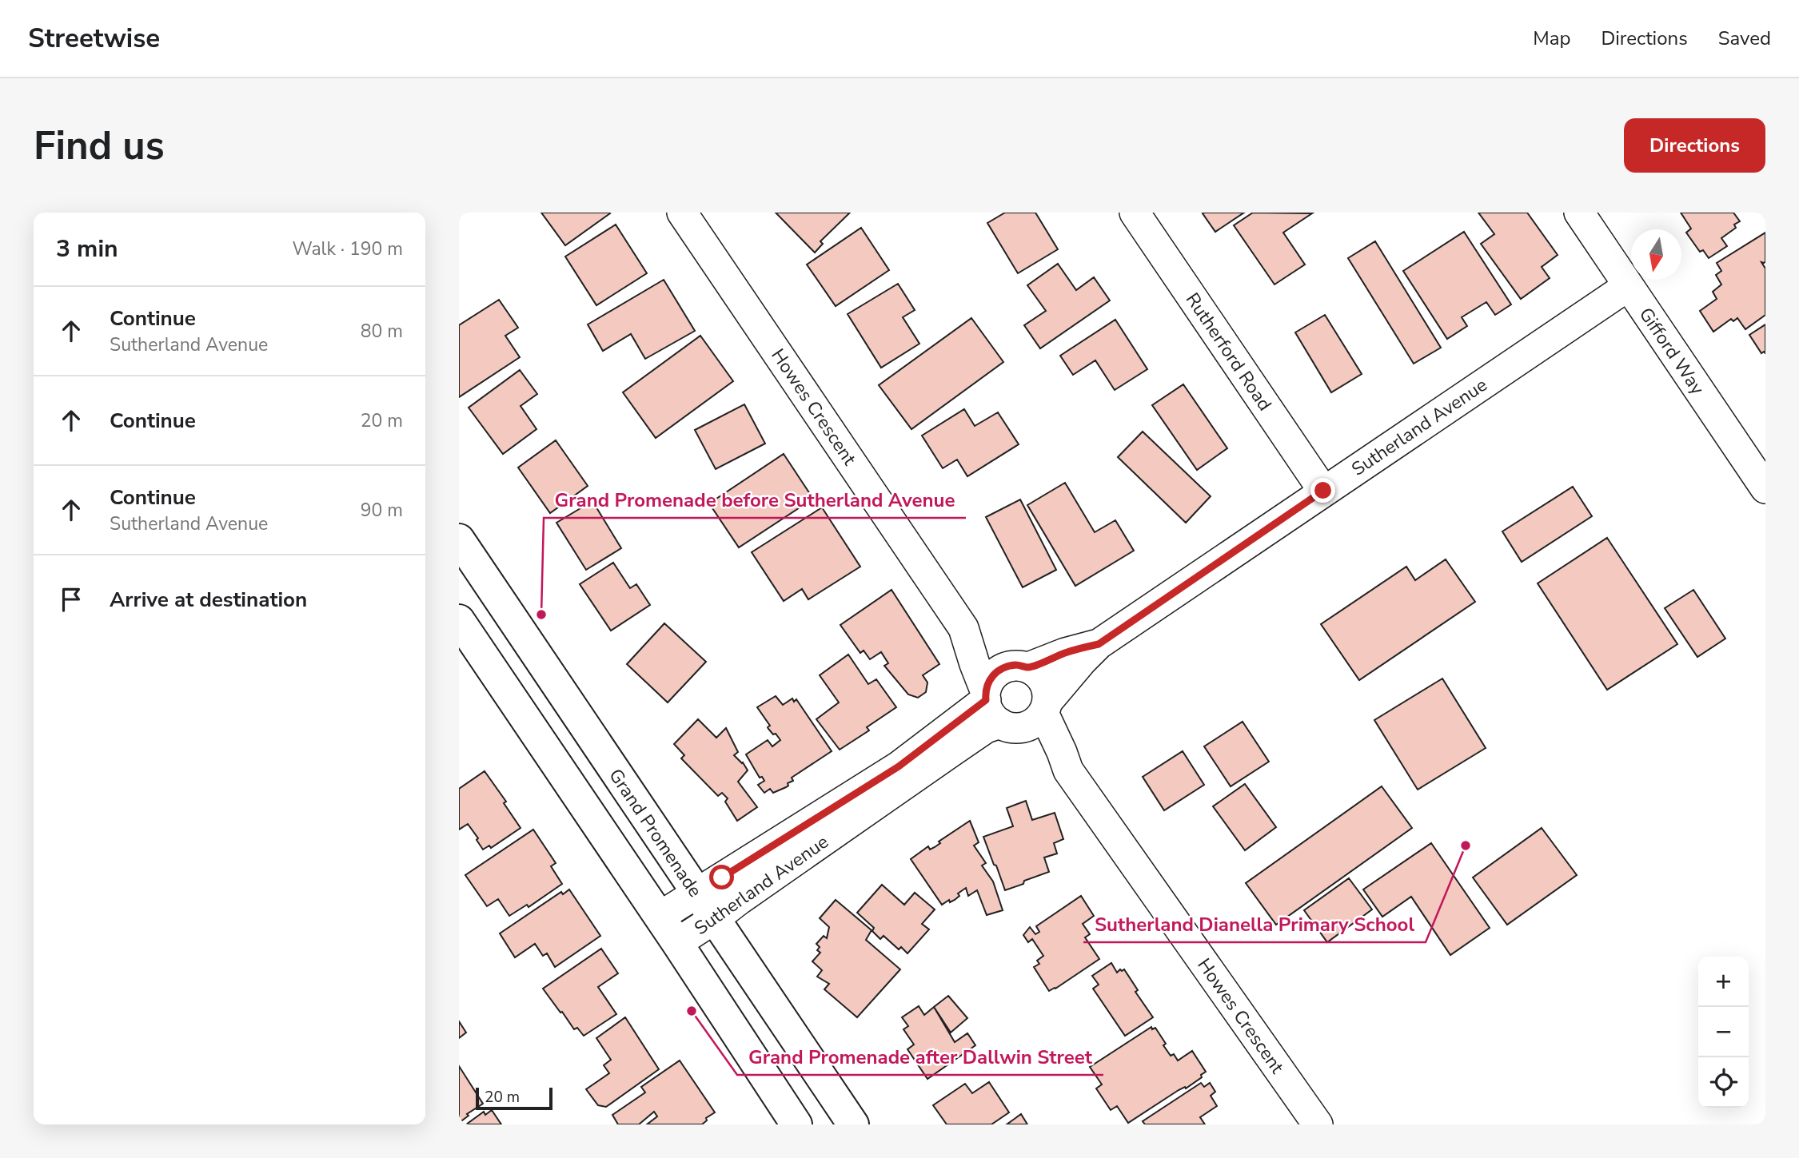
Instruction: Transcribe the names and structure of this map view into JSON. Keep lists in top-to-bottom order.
{
  "streets": {
    "main road": ["Grand Promenade"],
    "street": [
      "Gifford Way",
      "Rutherford Road",
      "Howes Crescent",
      "Sutherland Avenue"
    ]
  },
  "crossings": [
    ["Gifford Way", "Sutherland Avenue"],
    ["Rutherford Road", "Sutherland Avenue"],
    ["Howes Crescent", "Sutherland Avenue"],
    ["Sutherland Avenue", "Grand Promenade"]
  ],
  "places": ["Grand Promenade before Sutherland Avenue", "Sutherland Dianella Primary School", "Grand Promenade after Dallwin Street"],
  "scale_bar": "20 m",
  "north": "bottom",
  "page": {
    "header": "Streetwise",
    "nav": ["Map", "Directions", "Saved"],
    "buttons": "Directions",
    "title": "Find us",
    "heading": ["3 min", "Walk · 190 m"],
    "list": [
      ["Continue", "Sutherland Avenue", "80 m"],
      ["Continue", "20 m"],
      ["Continue", "Sutherland Avenue", "90 m"],
      "Arrive at destination"
    ],
    "map_buttons": ["+", "−"],
    "scale": "20 m"
  }
}
